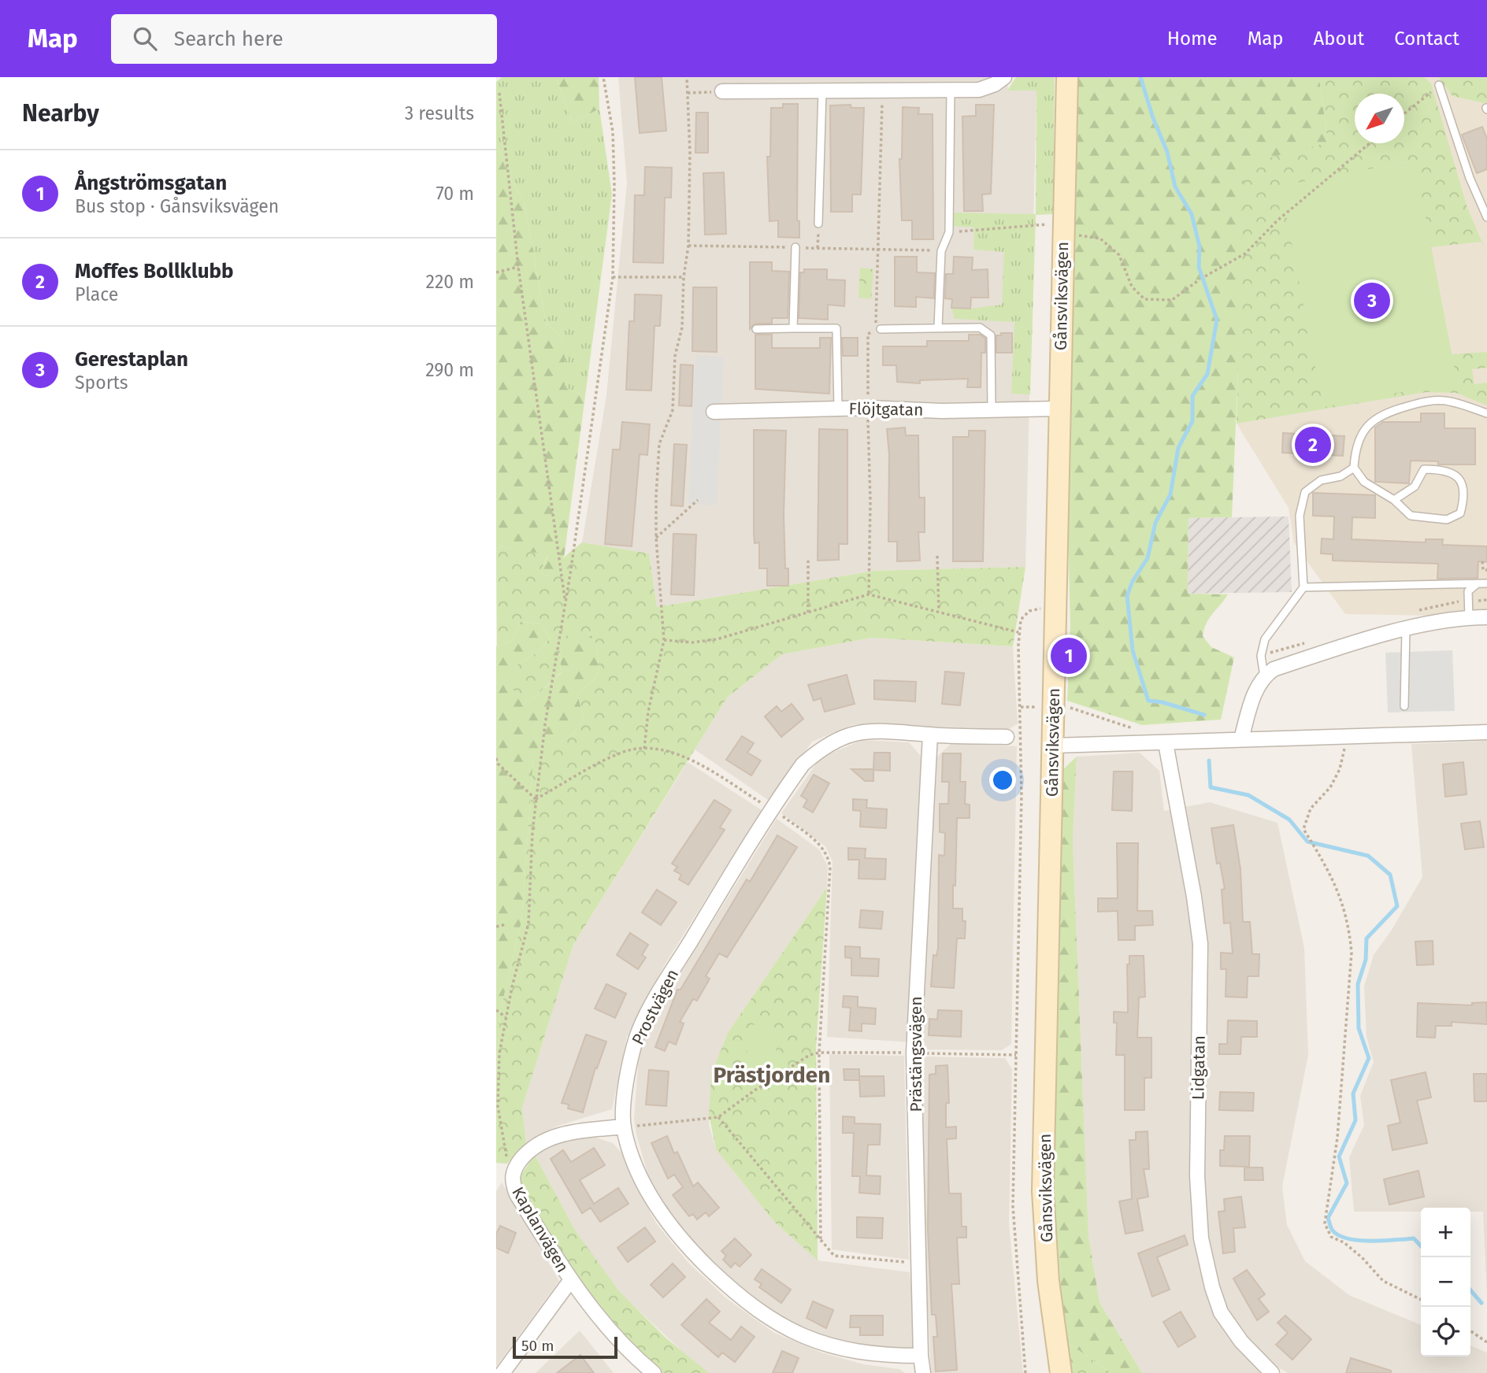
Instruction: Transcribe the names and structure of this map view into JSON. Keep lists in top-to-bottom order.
{
  "streets": {
    "main road": ["Gånsviksvägen"],
    "street": [
      "Flöjtgatan",
      "Prostvägen",
      "Prästängsvägen",
      "Lidgatan",
      "Kaplanvägen"
    ]
  },
  "crossings": [
    ["Gånsviksvägen", "Flöjtgatan"],
    ["Prostvägen", "Prästängsvägen"],
    ["Prostvägen", "Kaplanvägen"]
  ],
  "districts": ["Prästjorden"],
  "scale_bar": "50 m",
  "north": "bottom left",
  "page": {
    "header": "Map",
    "search": "Search here",
    "nav": [
      "Home",
      "Map",
      "About",
      "Contact"
    ],
    "heading": ["Nearby", "3 results"],
    "list": [
      {
        "mark": "1",
        "name": "Ångströmsgatan",
        "note": "Bus stop · Gånsviksvägen",
        "value": "70 m"
      },
      {
        "mark": "2",
        "name": "Moffes Bollklubb",
        "note": "Place",
        "value": "220 m"
      },
      {
        "mark": "3",
        "name": "Gerestaplan",
        "note": "Sports",
        "value": "290 m"
      }
    ],
    "pins": ["3", "2", "1"],
    "map_buttons": ["+", "−"],
    "scale": "50 m"
  }
}
